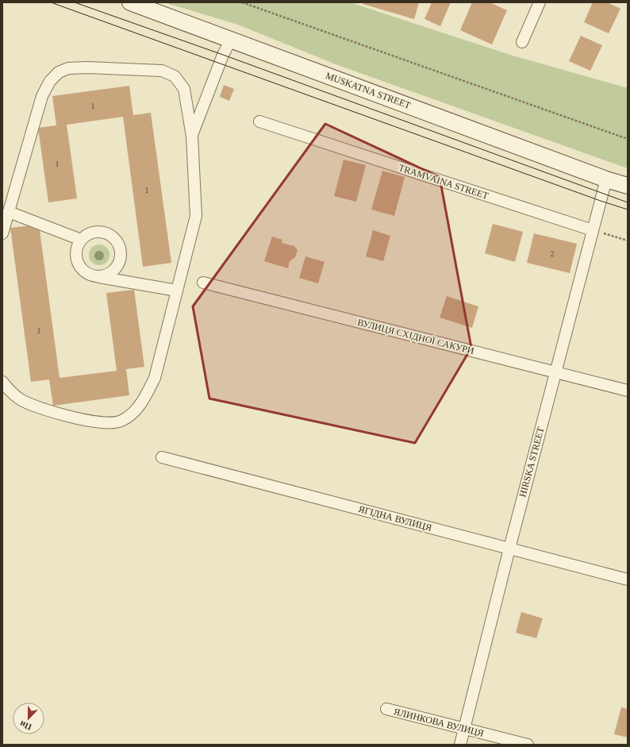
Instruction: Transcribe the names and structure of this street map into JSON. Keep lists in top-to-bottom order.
{
  "streets": {
    "street": [
      "MUSKATNA STREET",
      "TRAMVAINA STREET",
      "ВУЛИЦЯ СХІДНОЇ САКУРИ",
      "HIRSKA STREET",
      "ЯГІДНА ВУЛИЦЯ",
      "ЯЛИНКОВА ВУЛИЦЯ"
    ]
  },
  "crossings": [
    ["MUSKATNA STREET", "HIRSKA STREET"],
    ["TRAMVAINA STREET", "HIRSKA STREET"],
    ["ВУЛИЦЯ СХІДНОЇ САКУРИ", "HIRSKA STREET"],
    ["HIRSKA STREET", "ЯГІДНА ВУЛИЦЯ"],
    ["HIRSKA STREET", "ЯЛИНКОВА ВУЛИЦЯ"]
  ],
  "house_numbers": [
    "1",
    "1",
    "1",
    "2",
    "1"
  ],
  "north": "bottom"
}
